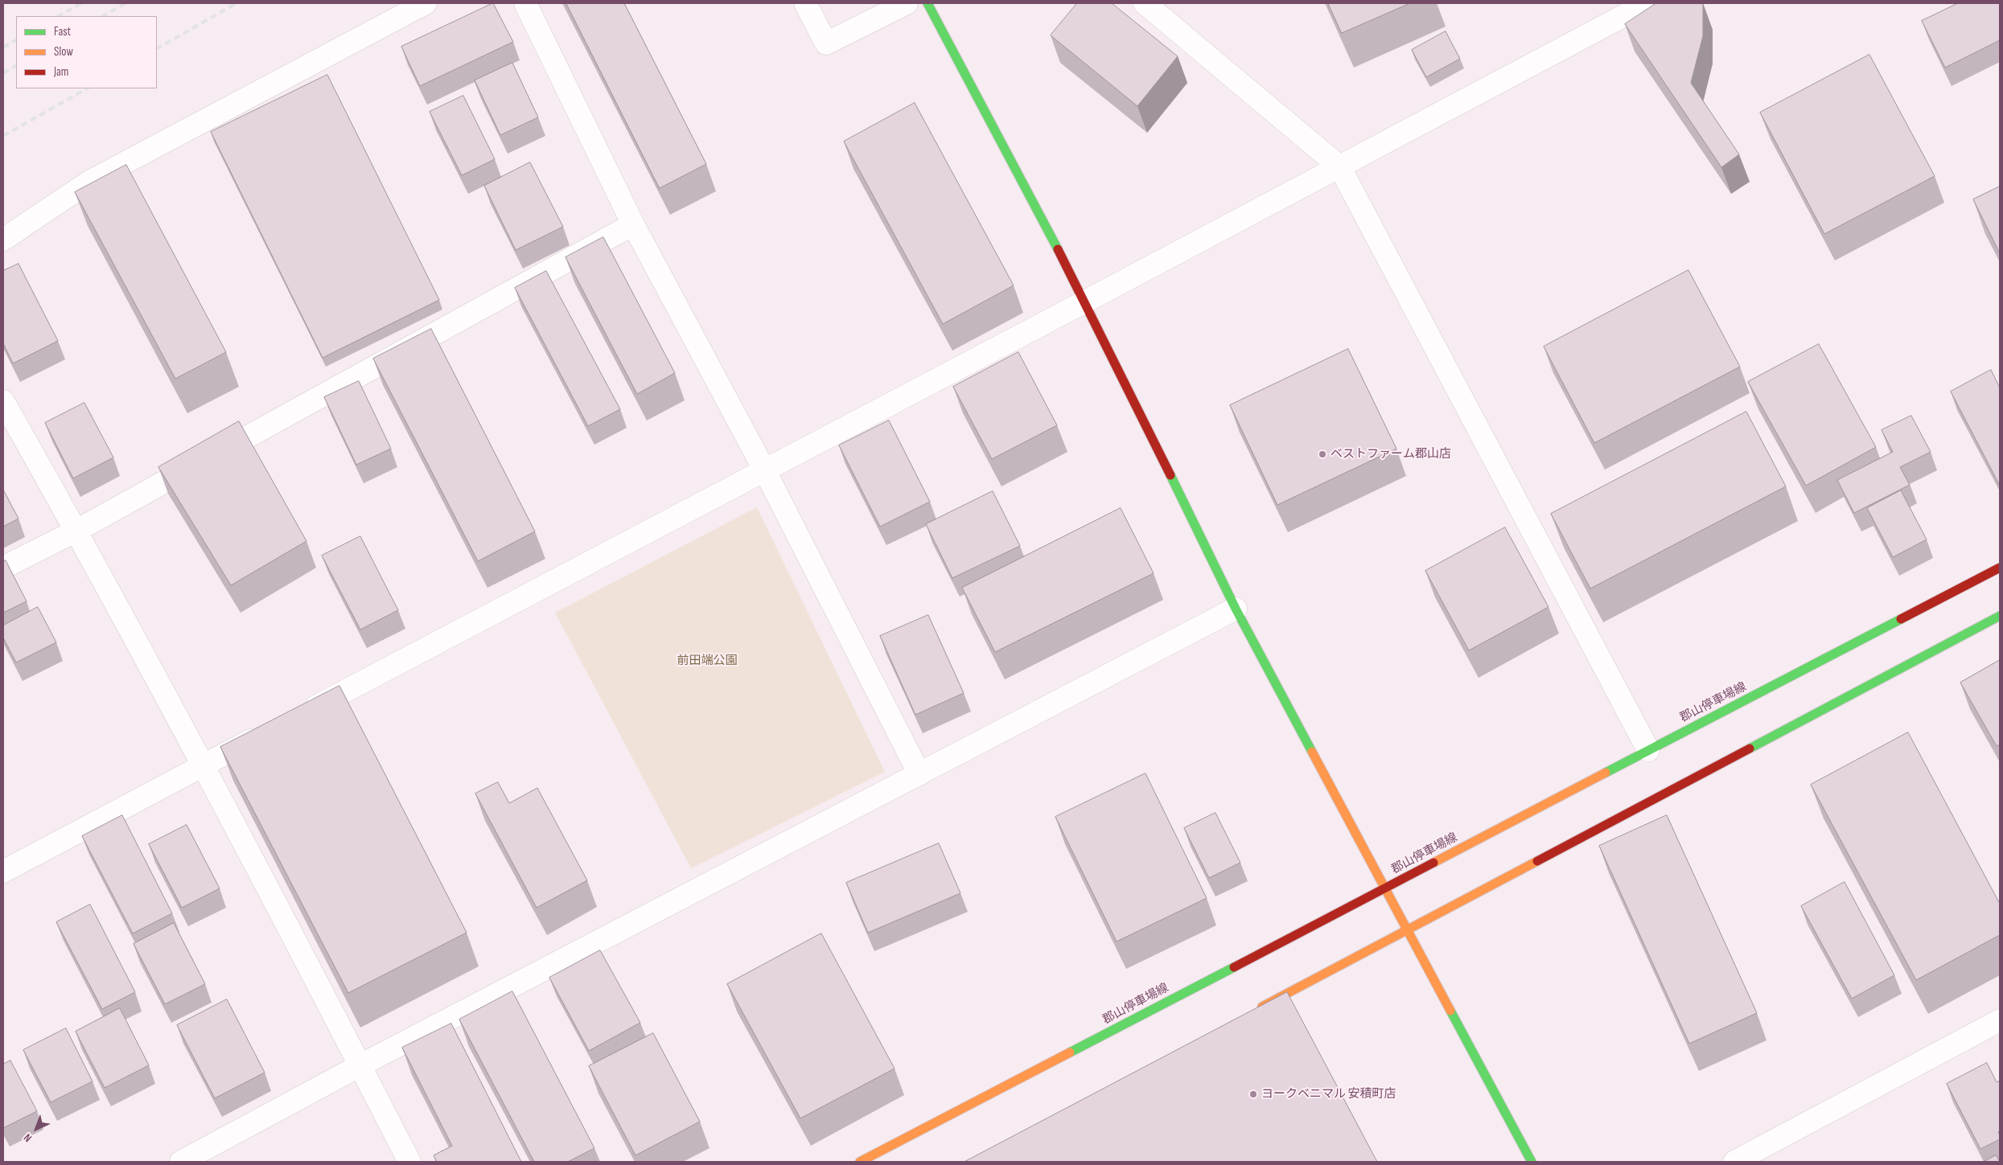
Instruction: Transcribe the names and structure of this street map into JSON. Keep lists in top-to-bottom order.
{
  "streets": {
    "main road": ["郡山停車場線"]
  },
  "parks": ["前田端公園"],
  "places": ["ベストファーム郡山店", "ヨークベニマル 安積町店"],
  "legend": ["Fast", "Slow", "Jam"],
  "north": "bottom left"
}
